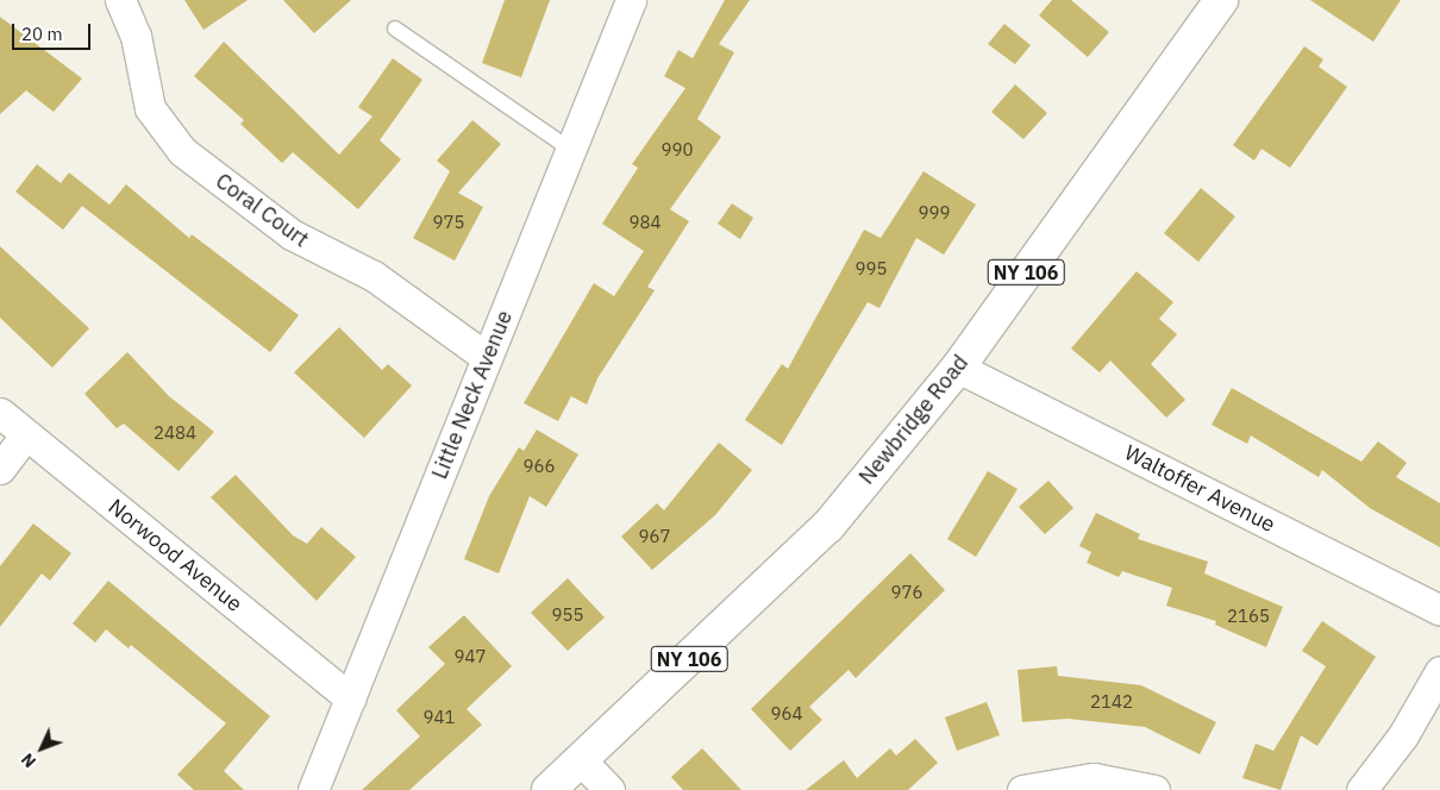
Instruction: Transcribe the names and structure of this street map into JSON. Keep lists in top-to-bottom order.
{
  "streets": {
    "main road": ["NY 106", "Newbridge Road"],
    "street": [
      "Coral Court",
      "Little Neck Avenue",
      "Waltoffer Avenue",
      "Norwood Avenue"
    ]
  },
  "crossings": [
    ["Coral Court", "Little Neck Avenue"],
    ["Little Neck Avenue", "Norwood Avenue"],
    ["Newbridge Road", "Waltoffer Avenue"]
  ],
  "house_numbers": [
    "990",
    "999",
    "975",
    "984",
    "995",
    "2484",
    "966",
    "967",
    "976",
    "955",
    "2165",
    "947",
    "2142",
    "964",
    "941"
  ],
  "scale_bar": "20 m",
  "north": "bottom left"
}
